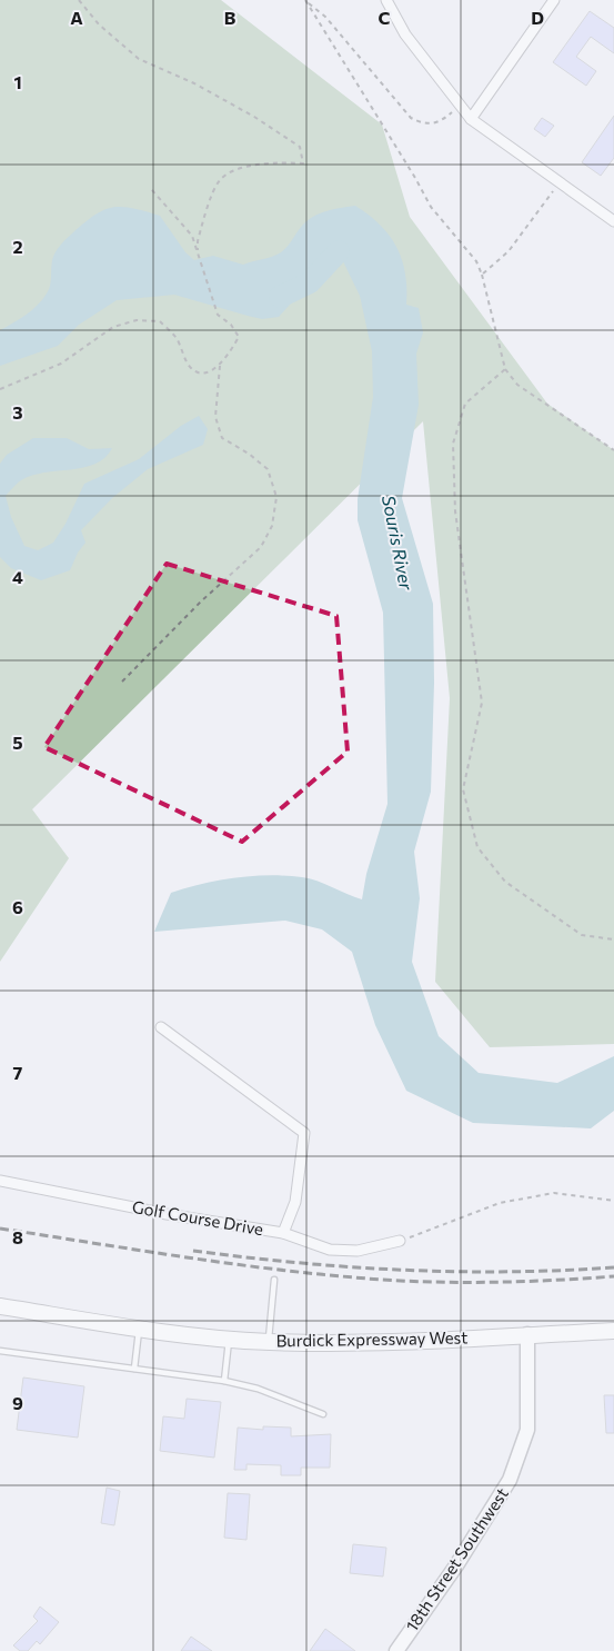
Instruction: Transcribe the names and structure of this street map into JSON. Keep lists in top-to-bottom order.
{
  "streets": {
    "main road": ["Burdick Expressway West"],
    "street": ["Golf Course Drive", "18th Street Southwest"]
  },
  "crossings": [
    ["Burdick Expressway West", "18th Street Southwest"]
  ],
  "water": ["Souris River"],
  "grid": {
    "columns": [
      "A",
      "B",
      "C",
      "D"
    ],
    "rows": [
      "1",
      "2",
      "3",
      "4",
      "5",
      "6",
      "7",
      "8",
      "9"
    ]
  }
}
